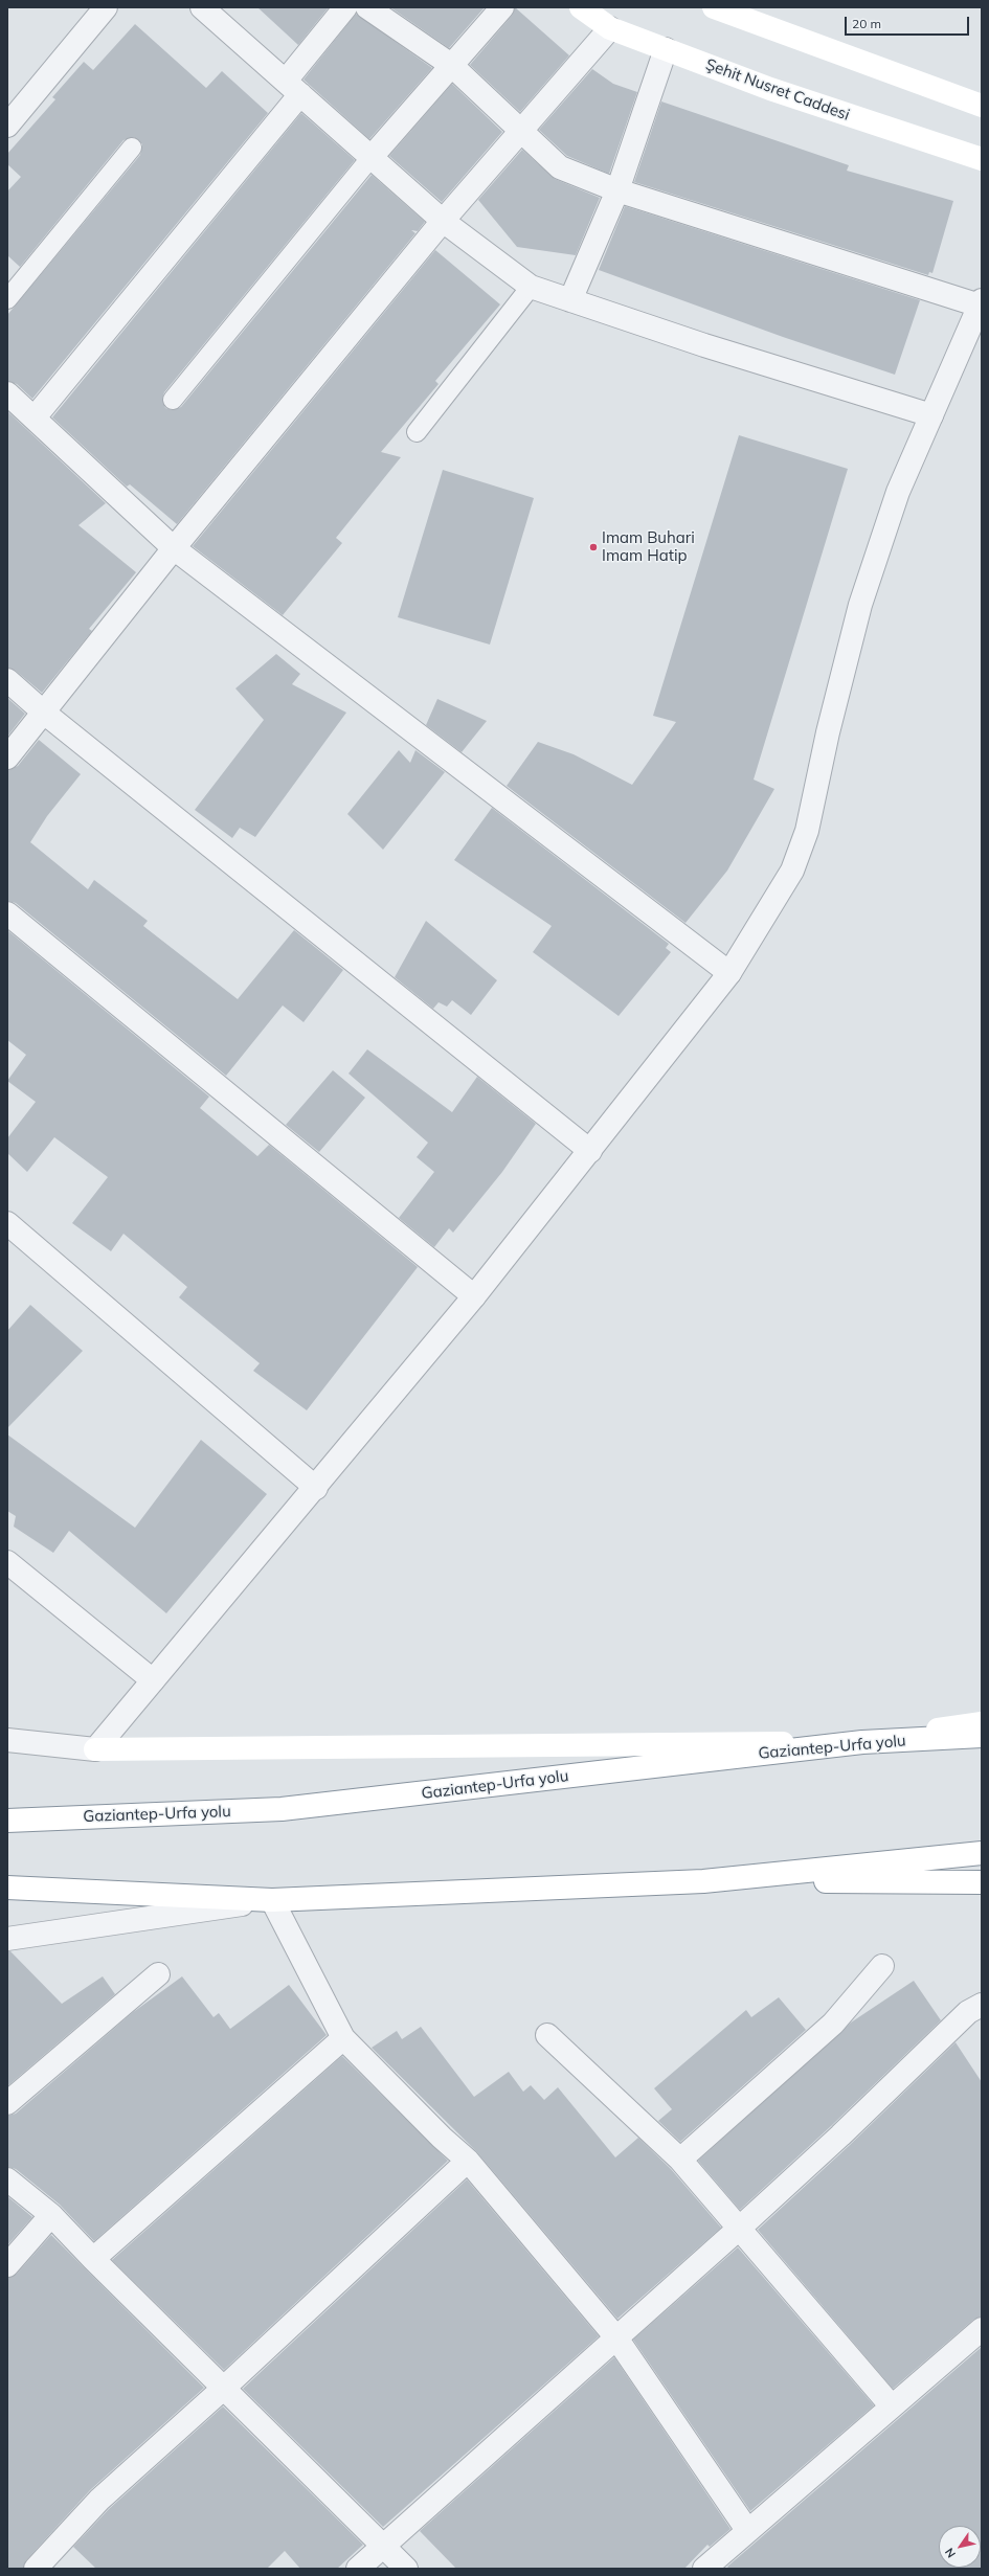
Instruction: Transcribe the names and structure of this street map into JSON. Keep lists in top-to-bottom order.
{
  "streets": {
    "main road": ["Şehit Nusret Caddesi", "Gaziantep-Urfa yolu"]
  },
  "places": ["Imam Buhari Imam Hatip"],
  "scale_bar": "20 m",
  "north": "bottom left"
}
